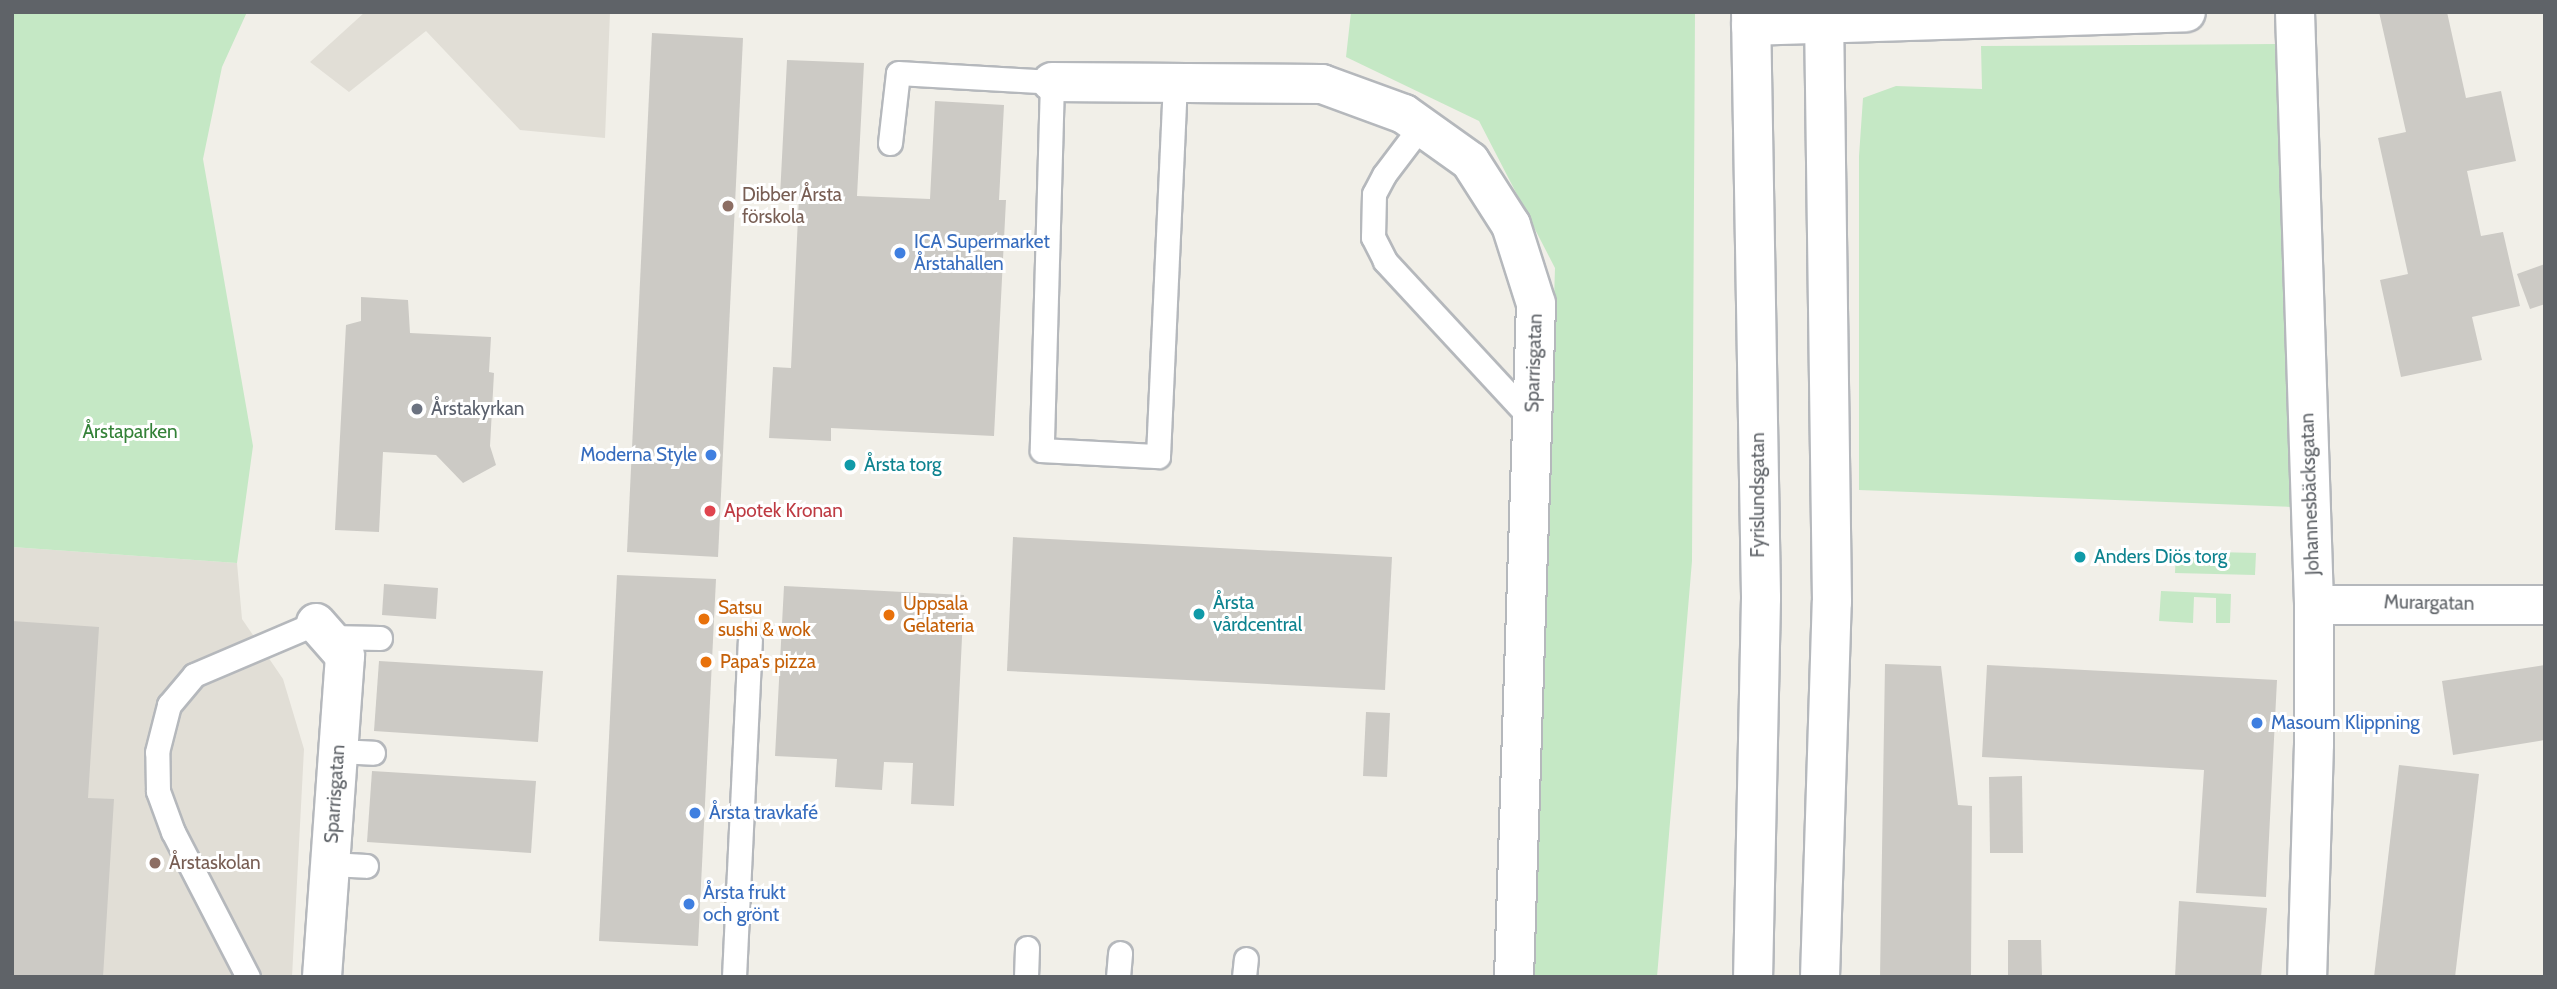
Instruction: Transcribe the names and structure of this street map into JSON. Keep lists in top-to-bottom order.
{
  "streets": {
    "street": [
      "Sparrisgatan",
      "Johannesbäcksgatan",
      "Fyrislundsgatan",
      "Murargatan"
    ]
  },
  "crossings": [
    ["Johannesbäcksgatan", "Murargatan"]
  ],
  "parks": ["Årstaparken"],
  "places": [
    "Dibber Årsta förskola",
    "ICA Supermarket Årstahallen",
    "Årstakyrkan",
    "Moderna Style",
    "Årsta torg",
    "Apotek Kronan",
    "Anders Diös torg",
    "Årsta vårdcentral",
    "Uppsala Gelateria",
    "Satsu sushi & wok",
    "Papa's pizza",
    "Masoum Klippning",
    "Årsta travkafé",
    "Årstaskolan",
    "Årsta frukt och grönt"
  ]
}
